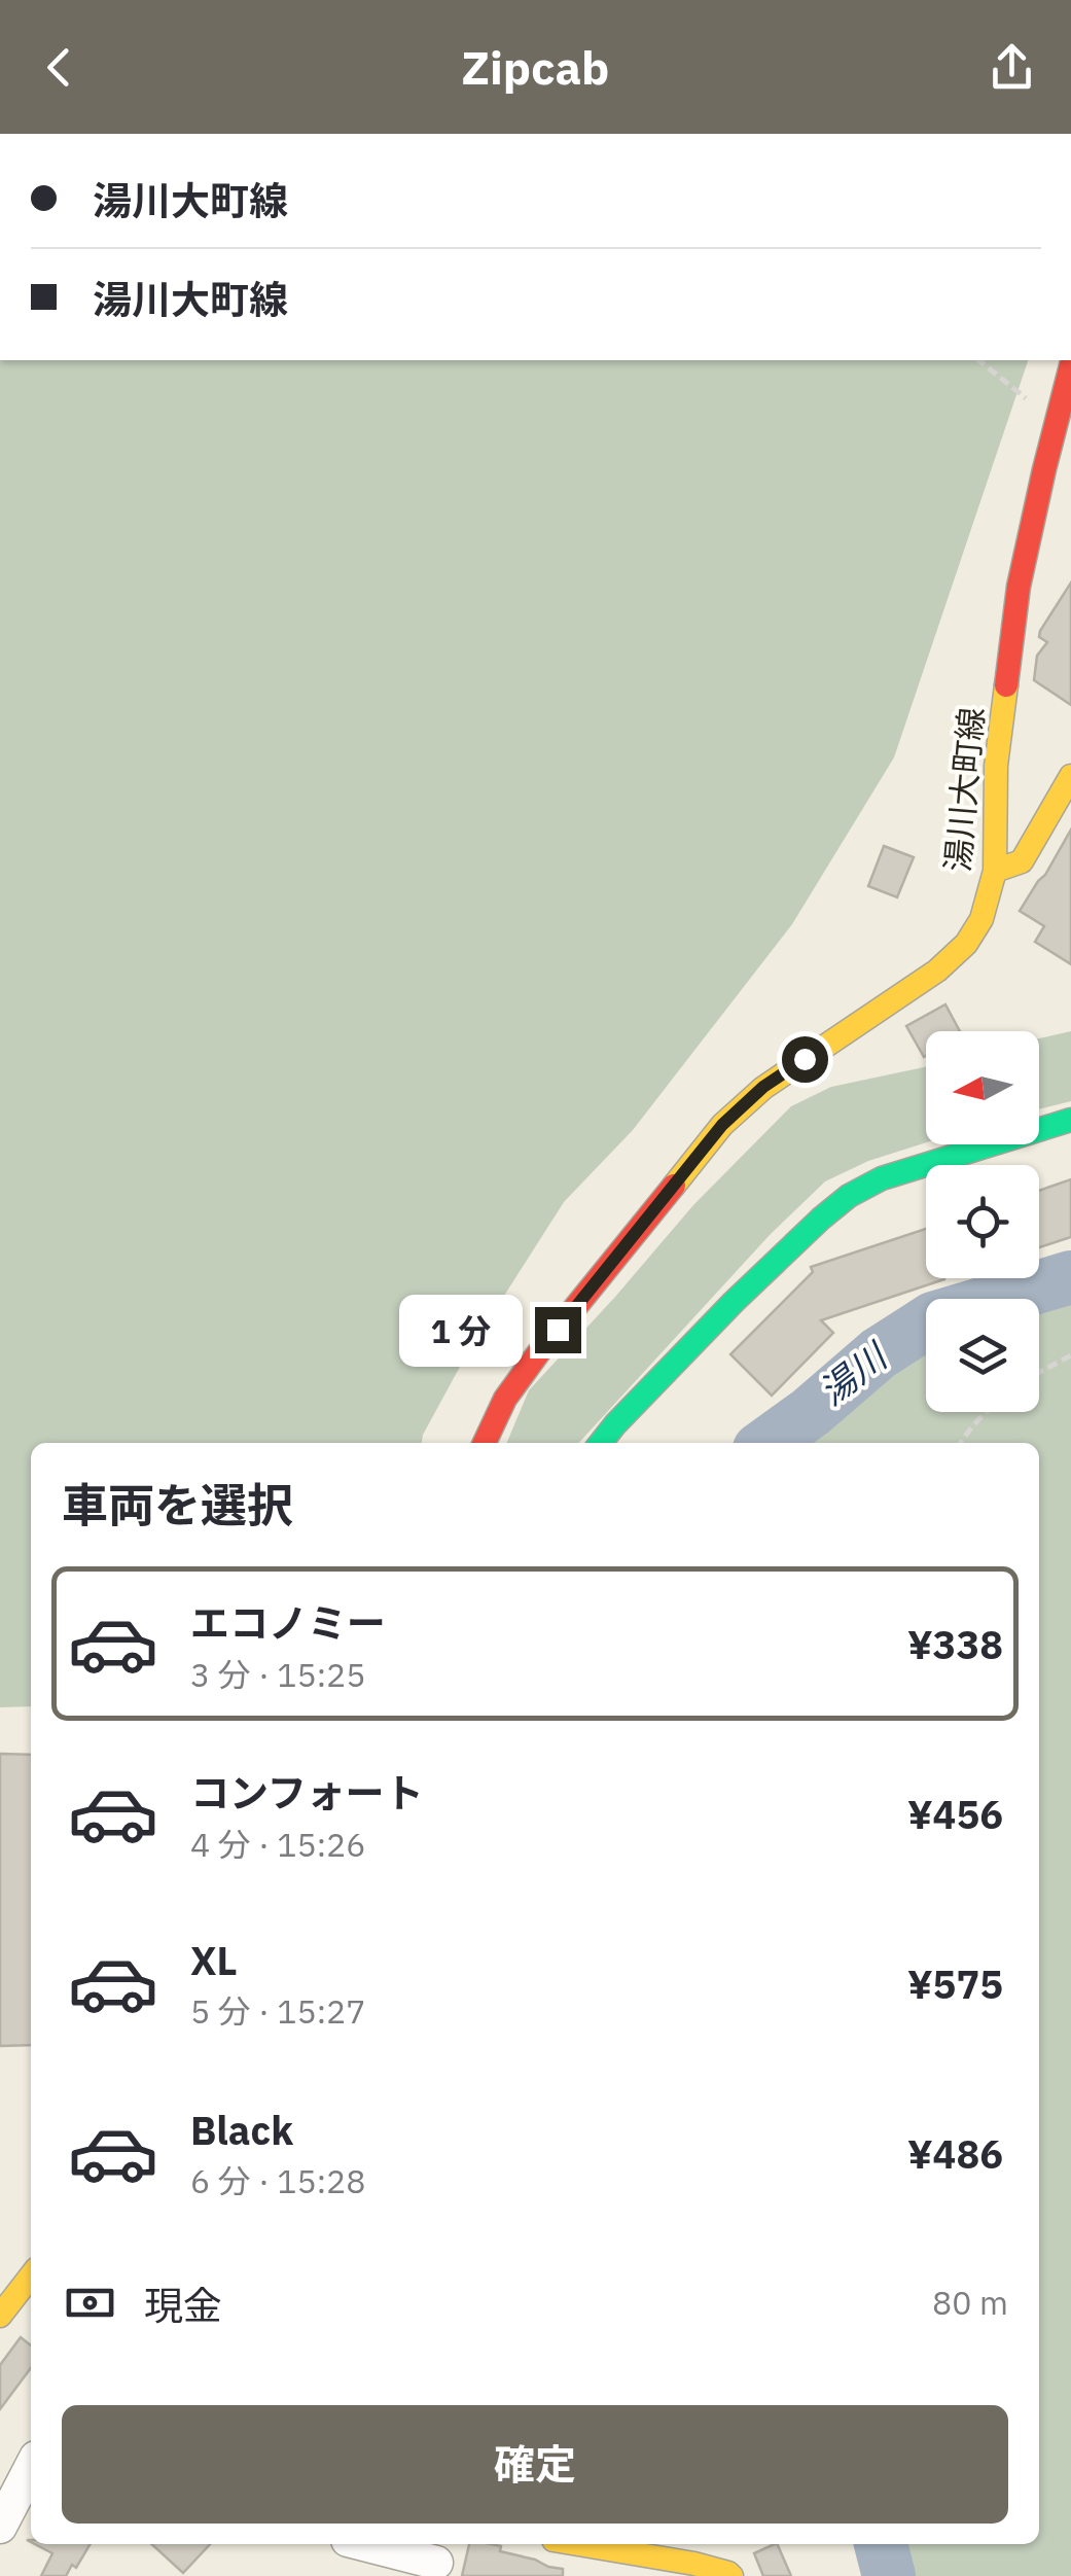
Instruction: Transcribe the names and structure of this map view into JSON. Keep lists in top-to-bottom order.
{
  "streets": {
    "main road": ["湯川大町線"]
  },
  "water": ["湯川"],
  "north": "left",
  "page": {
    "header": "Zipcab",
    "banner": ["湯川大町線", "湯川大町線"],
    "bubble": "1 分",
    "heading": "車両を選択",
    "list": [
      {
        "name": "エコノミー",
        "note": "3 分 · 15:25",
        "value": "¥338"
      },
      {
        "name": "コンフォート",
        "note": "4 分 · 15:26",
        "value": "¥456"
      },
      {
        "name": "XL",
        "note": "5 分 · 15:27",
        "value": "¥575"
      },
      {
        "name": "Black",
        "note": "6 分 · 15:28",
        "value": "¥486"
      }
    ],
    "pay": ["現金", "80 m"],
    "buttons": "確定"
  }
}
